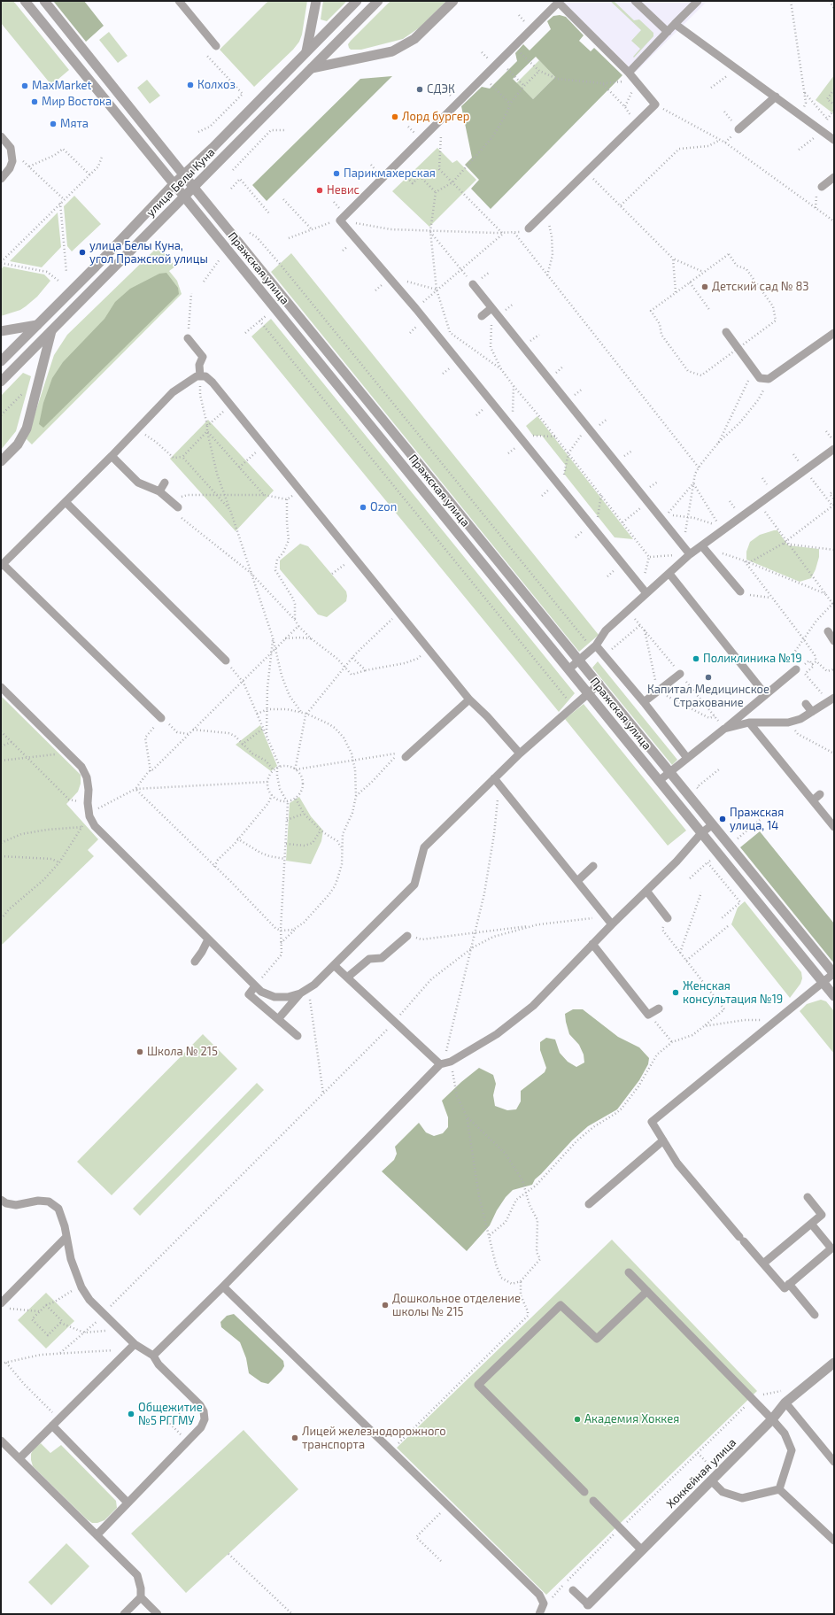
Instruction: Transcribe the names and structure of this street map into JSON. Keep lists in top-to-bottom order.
{
  "streets": {
    "street": ["улица Белы Куна", "Пражская улица", "Хоккейная улица"]
  },
  "crossings": [
    ["улица Белы Куна", "Пражская улица"]
  ],
  "places": [
    "Колхоз",
    "MaxMarket",
    "СДЭК",
    "Мир Востока",
    "Лорд бургер",
    "Мята",
    "Парикмахерская",
    "Невис",
    "улица Белы Куна, угол Пражской улицы",
    "Детский сад № 83",
    "Ozon",
    "Поликлиника №19",
    "Капитал Медицинское Страхование",
    "Пражская улица, 14",
    "Женская консультация №19",
    "Школа № 215",
    "Дошкольное отделение школы № 215",
    "Общежитие №5 РГГМУ",
    "Академия Хоккея",
    "Лицей железнодорожного транспорта"
  ]
}
